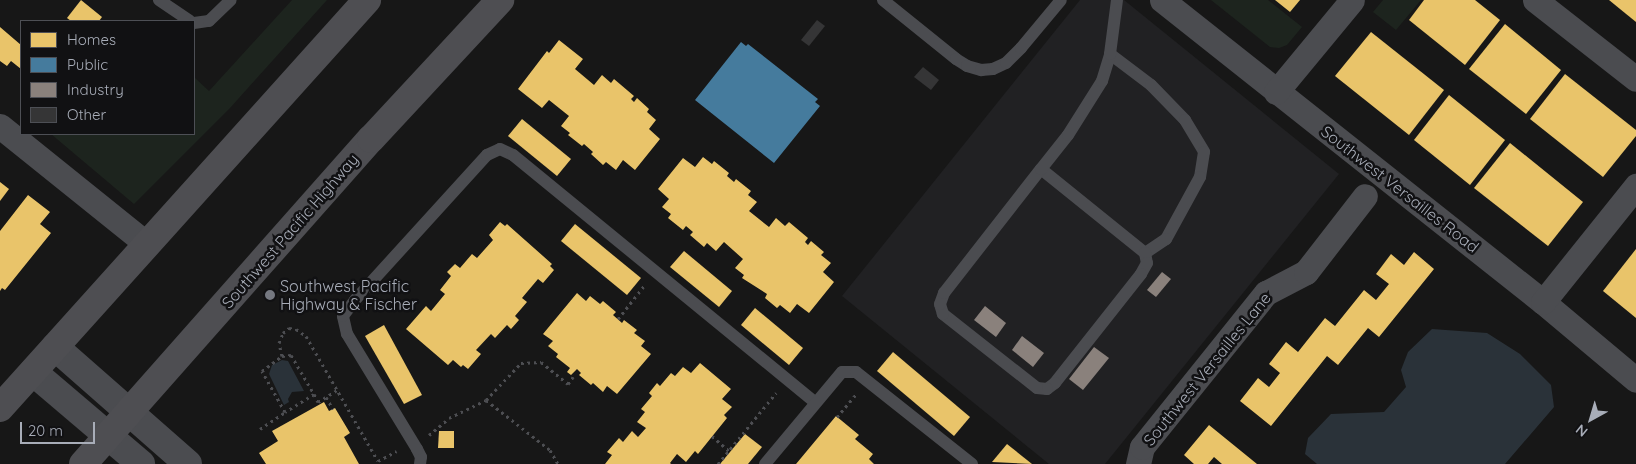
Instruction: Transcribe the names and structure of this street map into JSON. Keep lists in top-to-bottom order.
{
  "streets": {
    "highway": ["Southwest Pacific Highway"],
    "street": ["Southwest Versailles Road", "Southwest Versailles Lane"]
  },
  "places": ["Southwest Pacific Highway & Fischer"],
  "legend": [
    "Homes",
    "Public",
    "Industry",
    "Other"
  ],
  "scale_bar": "20 m",
  "north": "bottom left"
}
